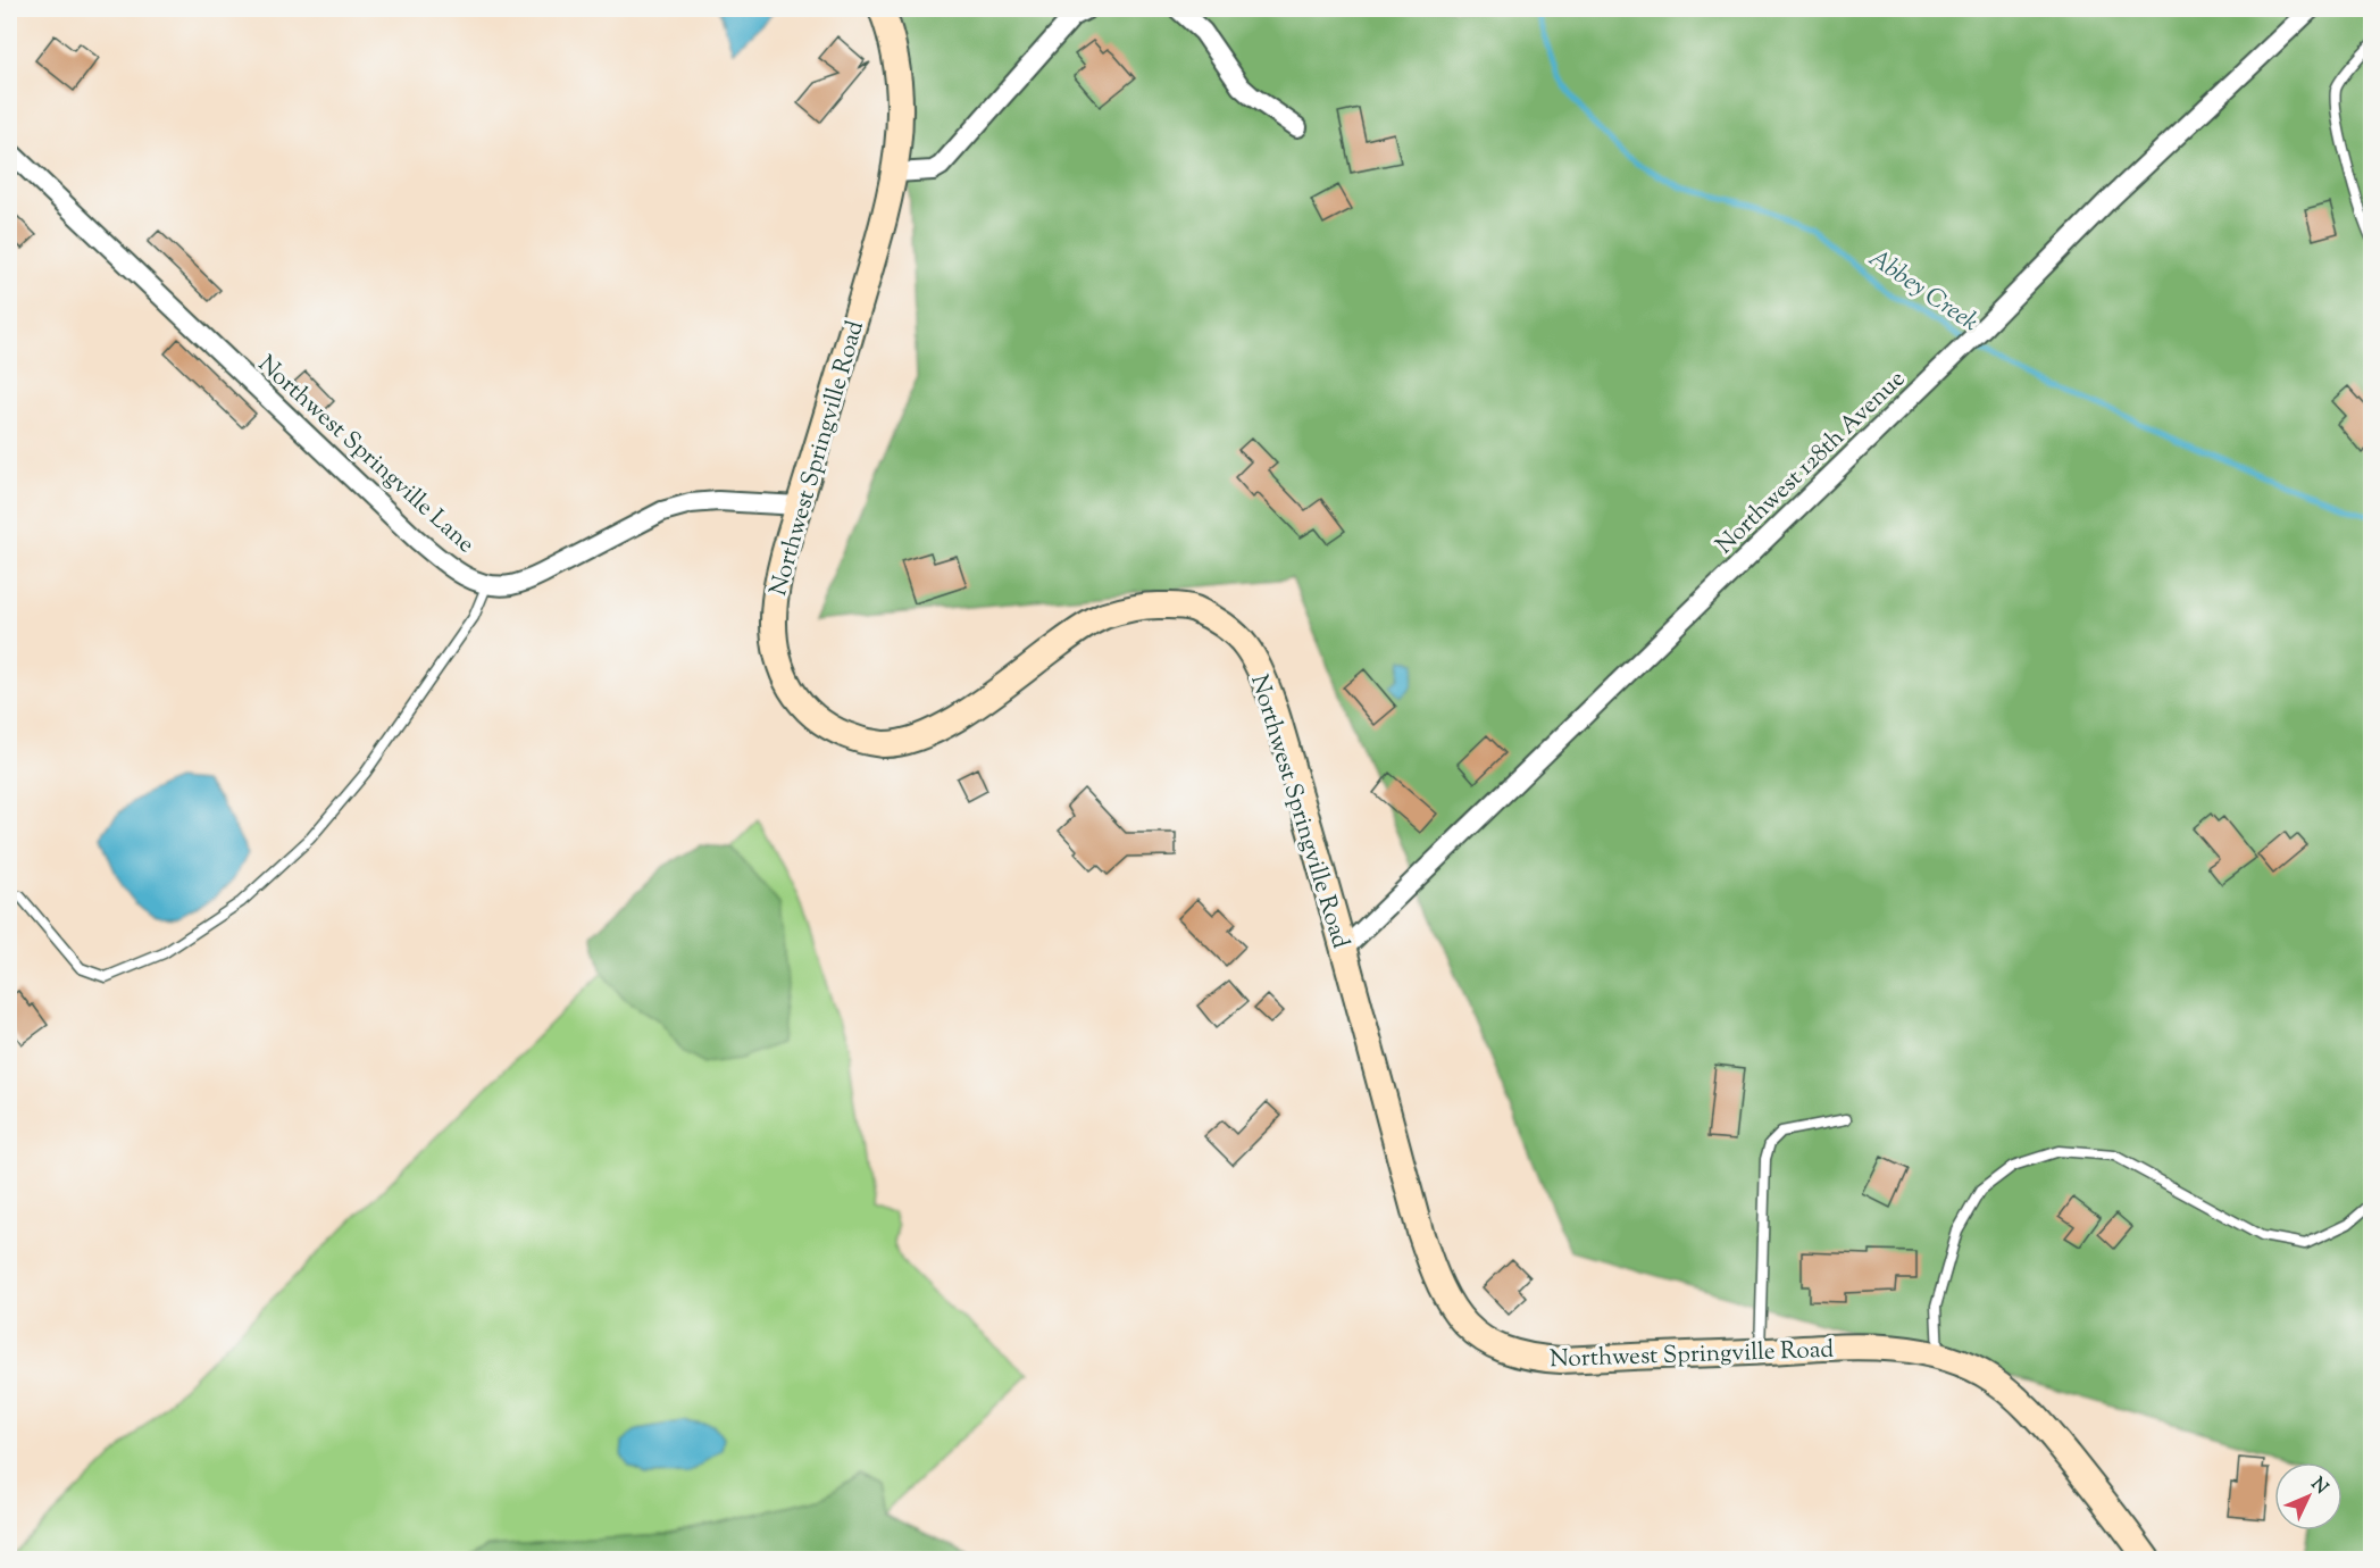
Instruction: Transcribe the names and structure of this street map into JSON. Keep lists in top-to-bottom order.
{
  "streets": {
    "street": ["Northwest Springville Lane", "Northwest Springville Road", "Northwest 128th Avenue"]
  },
  "crossings": [
    ["Northwest Springville Lane", "Northwest Springville Road"],
    ["Northwest Springville Road", "Northwest 128th Avenue"]
  ],
  "water": ["Abbey Creek"],
  "north": "top right"
}
